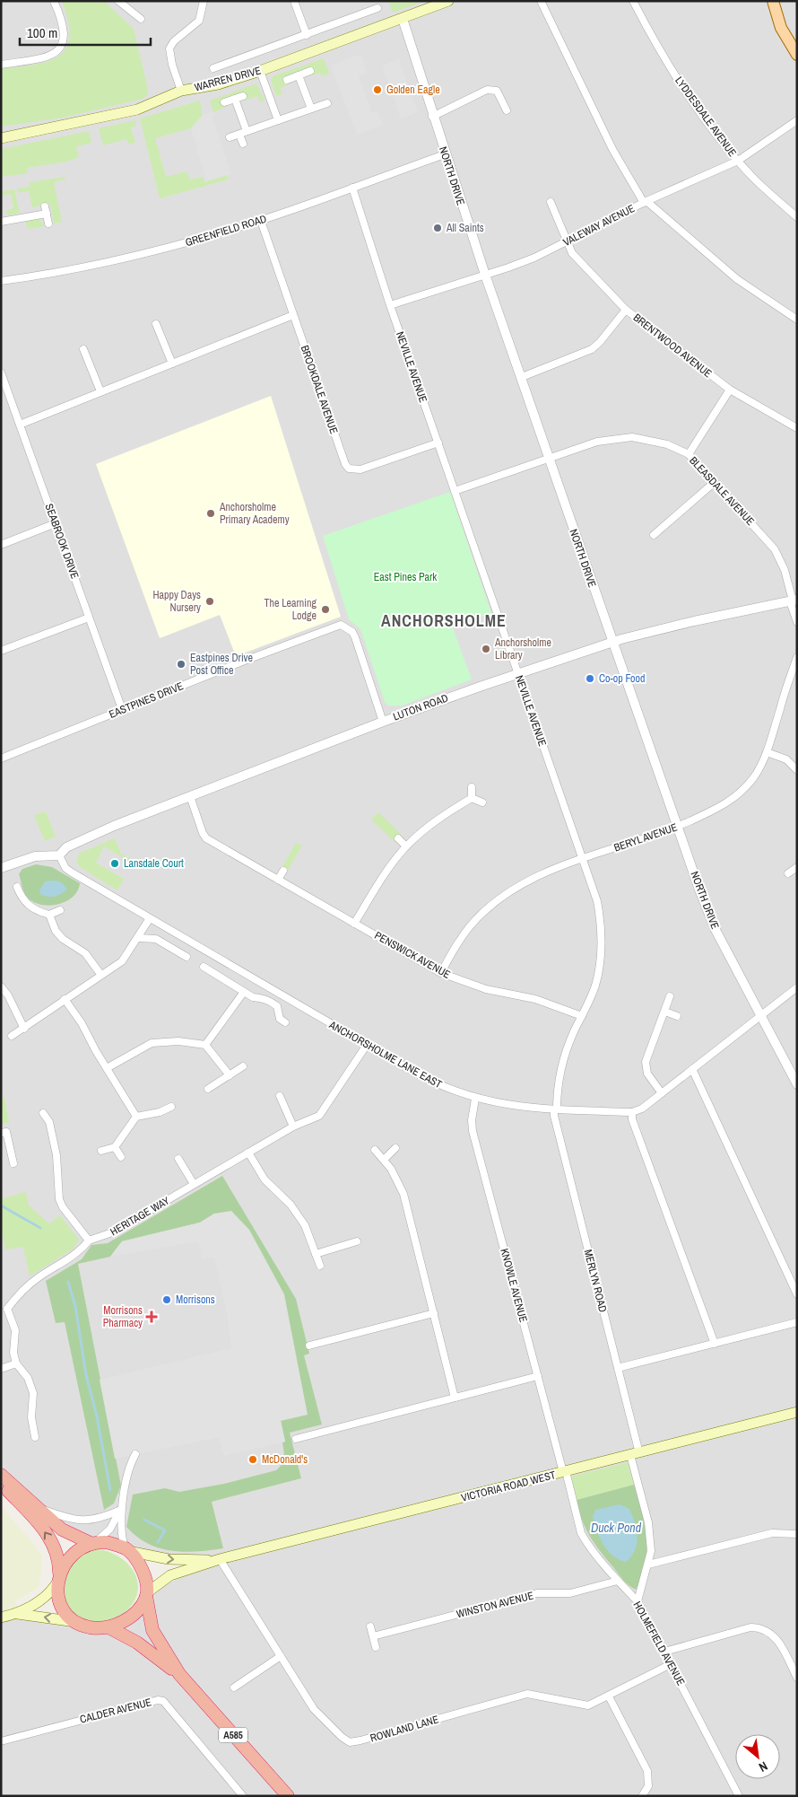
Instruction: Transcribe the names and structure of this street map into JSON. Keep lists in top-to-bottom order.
{
  "streets": {
    "highway": ["A585"],
    "main road": ["WARREN DRIVE", "VICTORIA ROAD WEST"],
    "street": [
      "LYDDESDALE AVENUE",
      "NORTH DRIVE",
      "VALEWAY AVENUE",
      "GREENFIELD ROAD",
      "BRENTWOOD AVENUE",
      "NEVILLE AVENUE",
      "BROOKDALE AVENUE",
      "BLEASDALE AVENUE",
      "SEABROOK DRIVE",
      "EASTPINES DRIVE",
      "LUTON ROAD",
      "BERYL AVENUE",
      "PENSWICK AVENUE",
      "ANCHORSHOLME LANE EAST",
      "HERITAGE WAY",
      "MERLYN ROAD",
      "KNOWLE AVENUE",
      "WINSTON AVENUE",
      "HOLMEFIELD AVENUE",
      "CALDER AVENUE",
      "ROWLAND LANE"
    ]
  },
  "crossings": [
    ["WARREN DRIVE", "NORTH DRIVE"],
    ["LYDDESDALE AVENUE", "VALEWAY AVENUE"],
    ["NORTH DRIVE", "VALEWAY AVENUE"],
    ["NORTH DRIVE", "GREENFIELD ROAD"],
    ["NORTH DRIVE", "BLEASDALE AVENUE"],
    ["NORTH DRIVE", "LUTON ROAD"],
    ["NORTH DRIVE", "BERYL AVENUE"],
    ["VALEWAY AVENUE", "BRENTWOOD AVENUE"],
    ["VALEWAY AVENUE", "NEVILLE AVENUE"],
    ["GREENFIELD ROAD", "NEVILLE AVENUE"],
    ["GREENFIELD ROAD", "BROOKDALE AVENUE"],
    ["NEVILLE AVENUE", "BROOKDALE AVENUE"],
    ["NEVILLE AVENUE", "BLEASDALE AVENUE"],
    ["NEVILLE AVENUE", "LUTON ROAD"],
    ["NEVILLE AVENUE", "BERYL AVENUE"],
    ["NEVILLE AVENUE", "PENSWICK AVENUE"],
    ["NEVILLE AVENUE", "ANCHORSHOLME LANE EAST"],
    ["NEVILLE AVENUE", "MERLYN ROAD"],
    ["BLEASDALE AVENUE", "LUTON ROAD"],
    ["SEABROOK DRIVE", "EASTPINES DRIVE"],
    ["EASTPINES DRIVE", "LUTON ROAD"],
    ["LUTON ROAD", "PENSWICK AVENUE"],
    ["LUTON ROAD", "ANCHORSHOLME LANE EAST"],
    ["BERYL AVENUE", "PENSWICK AVENUE"],
    ["ANCHORSHOLME LANE EAST", "HERITAGE WAY"],
    ["ANCHORSHOLME LANE EAST", "MERLYN ROAD"],
    ["ANCHORSHOLME LANE EAST", "KNOWLE AVENUE"],
    ["MERLYN ROAD", "VICTORIA ROAD WEST"],
    ["MERLYN ROAD", "HOLMEFIELD AVENUE"],
    ["KNOWLE AVENUE", "VICTORIA ROAD WEST"],
    ["KNOWLE AVENUE", "HOLMEFIELD AVENUE"],
    ["VICTORIA ROAD WEST", "HOLMEFIELD AVENUE"],
    ["VICTORIA ROAD WEST", "ROWLAND LANE"],
    ["VICTORIA ROAD WEST", "A585"],
    ["WINSTON AVENUE", "HOLMEFIELD AVENUE"],
    ["HOLMEFIELD AVENUE", "ROWLAND LANE"]
  ],
  "districts": ["ANCHORSHOLME"],
  "water": ["Duck Pond"],
  "parks": ["East Pines Park"],
  "places": {
    "other": [
      "Golden Eagle",
      "All Saints",
      "Anchorsholme Primary Academy",
      "Happy Days Nursery",
      "The Learning Lodge",
      "Anchorsholme Library",
      "Eastpines Drive Post Office",
      "Co-op Food",
      "Lansdale Court",
      "Morrisons",
      "McDonald's"
    ],
    "health": ["Morrisons Pharmacy"]
  },
  "scale_bar": "100 m",
  "north": "bottom right"
}
